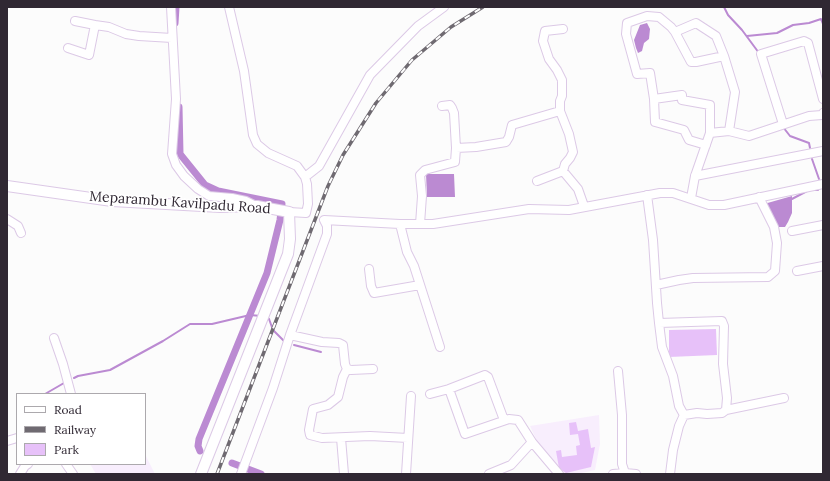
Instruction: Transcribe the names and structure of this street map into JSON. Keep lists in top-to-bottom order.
{
  "streets": {
    "main road": ["Meparambu Kavilpadu Road"]
  },
  "legend": ["Road", "Railway", "Park"]
}
